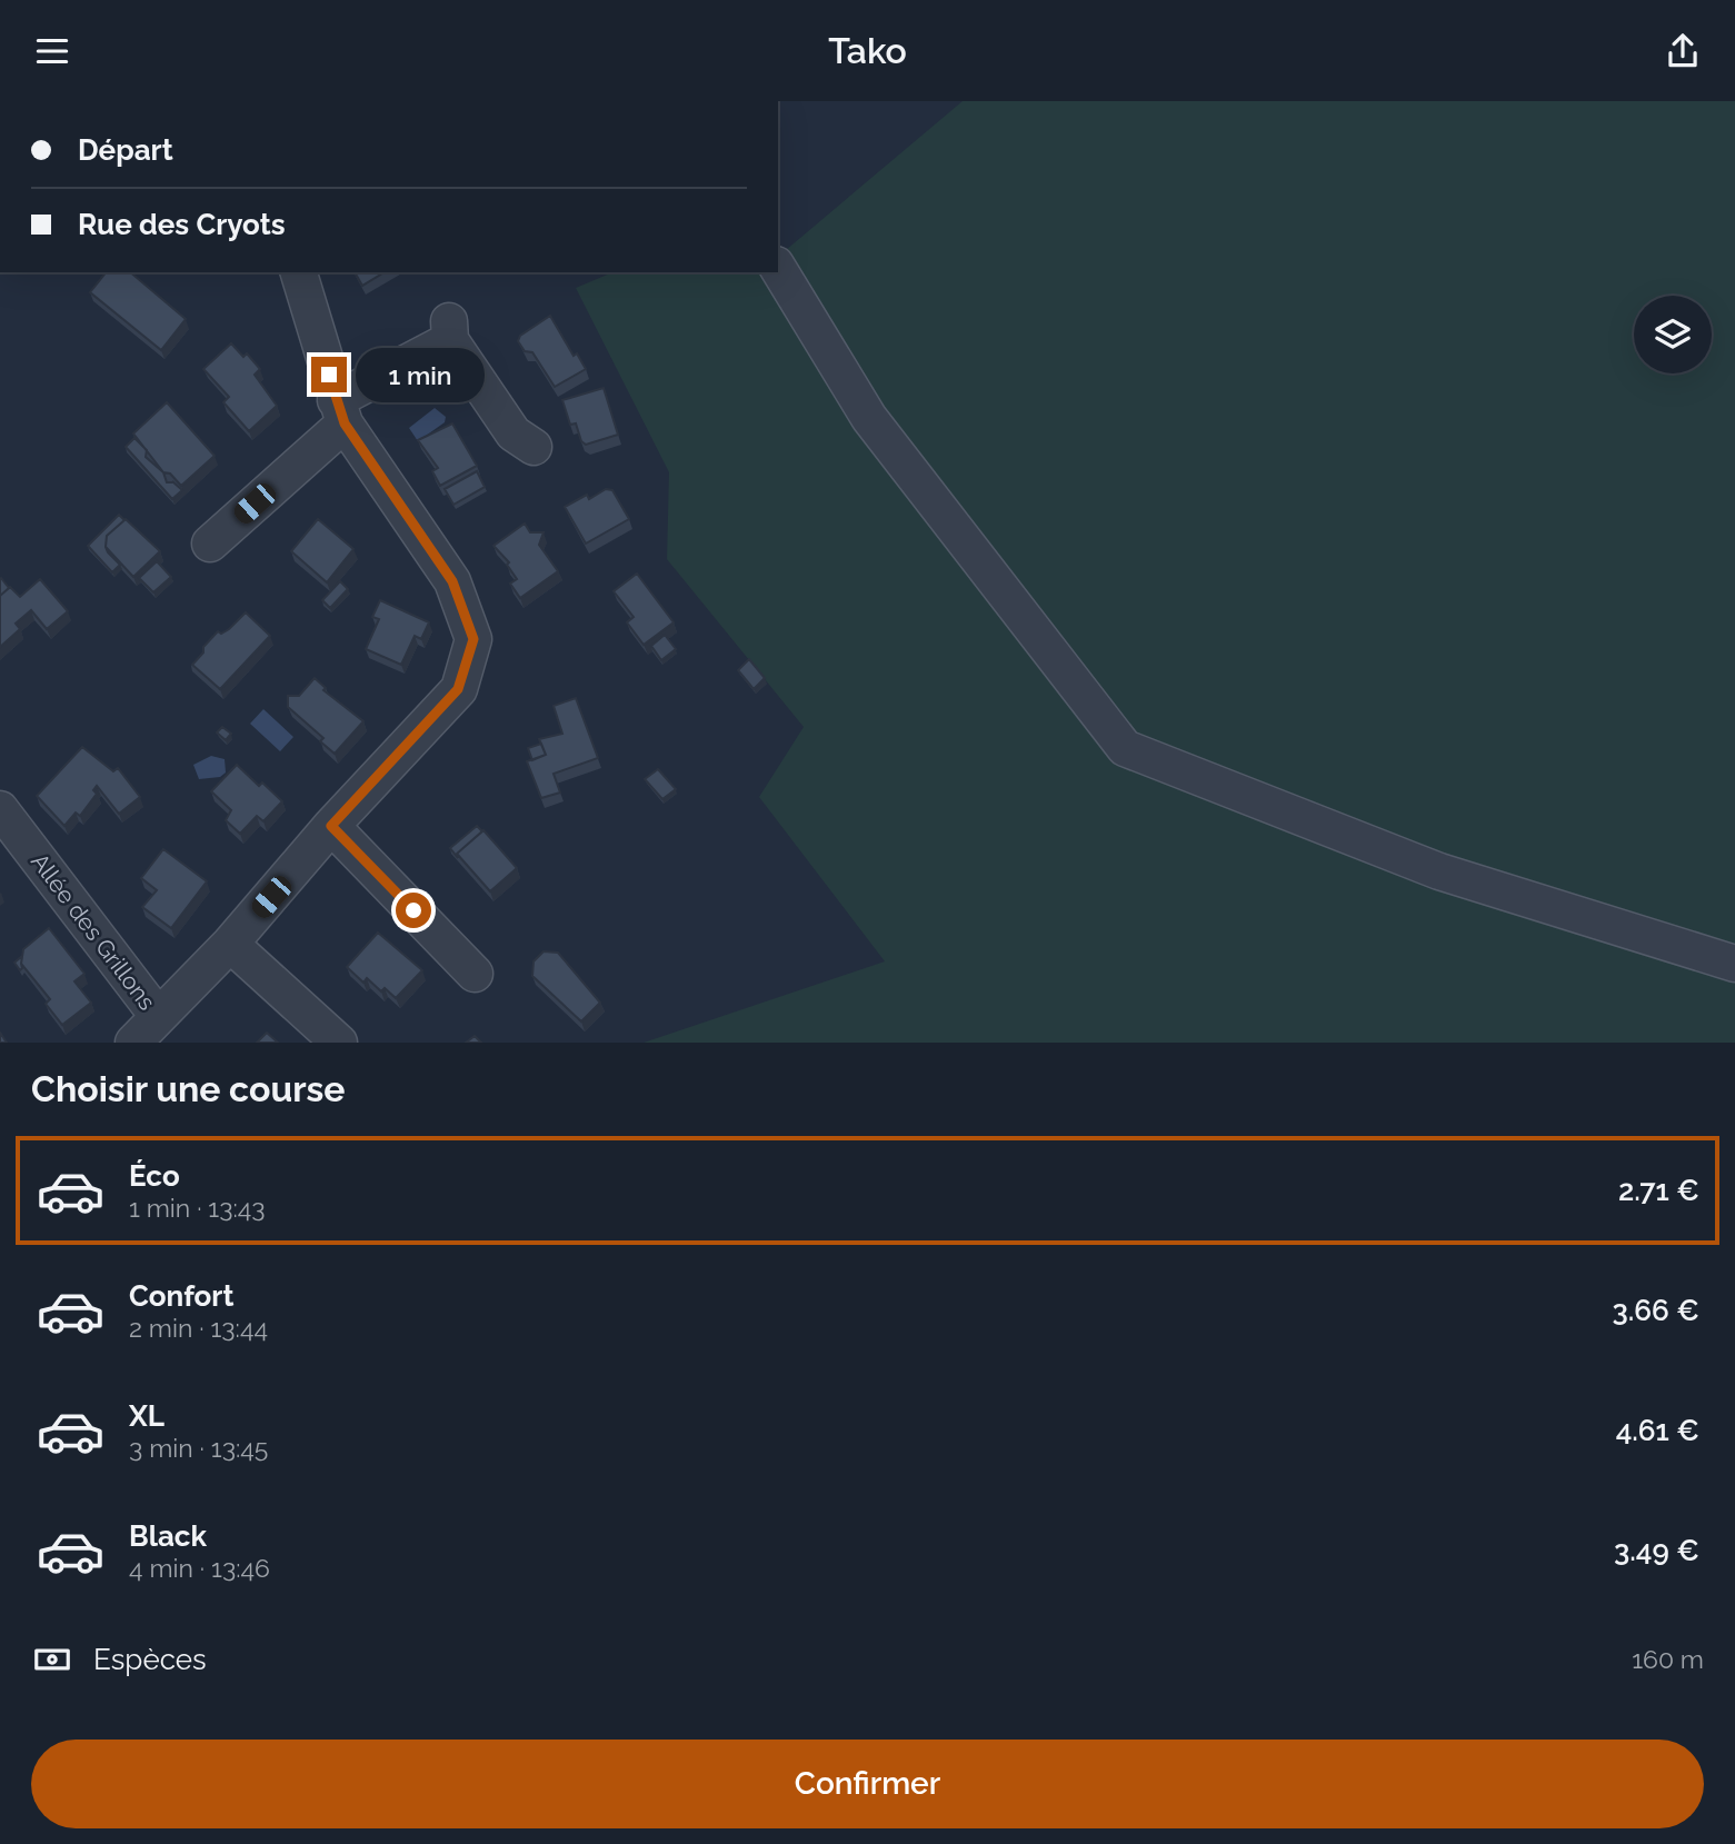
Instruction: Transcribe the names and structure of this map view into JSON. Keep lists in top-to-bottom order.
{
  "streets": {
    "street": ["Allée des Grillons"]
  },
  "page": {
    "header": "Tako",
    "banner": ["Départ", "Rue des Cryots"],
    "bubble": "1 min",
    "heading": "Choisir une course",
    "list": [
      {
        "name": "Éco",
        "note": "1 min · 13:43",
        "value": "2.71 €"
      },
      {
        "name": "Confort",
        "note": "2 min · 13:44",
        "value": "3.66 €"
      },
      {
        "name": "XL",
        "note": "3 min · 13:45",
        "value": "4.61 €"
      },
      {
        "name": "Black",
        "note": "4 min · 13:46",
        "value": "3.49 €"
      }
    ],
    "pay": ["Espèces", "160 m"],
    "buttons": "Confirmer"
  }
}
